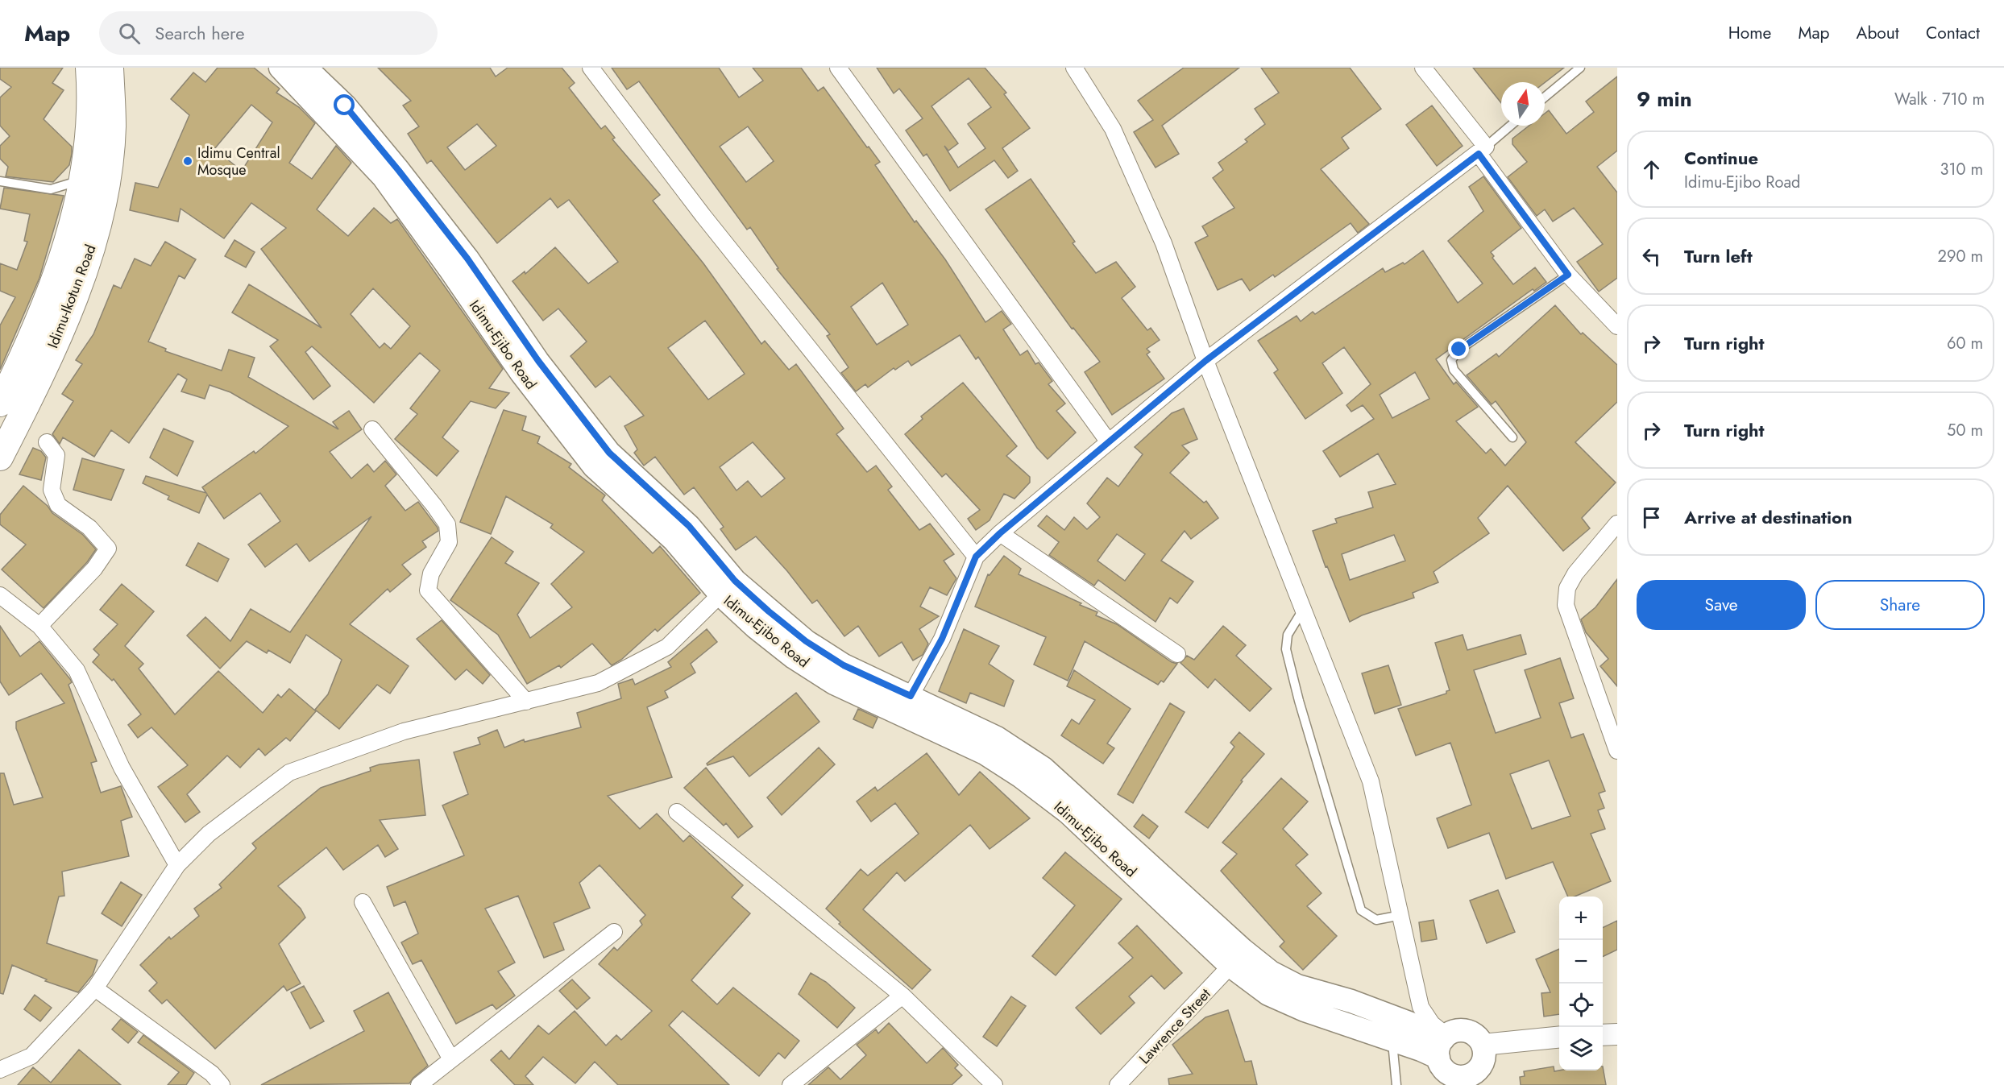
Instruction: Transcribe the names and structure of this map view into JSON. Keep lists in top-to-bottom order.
{
  "streets": {
    "main road": ["Idimu-Ikotun Road", "Idimu-Ejibo Road"],
    "street": ["Lawrence Street"]
  },
  "crossings": [
    ["Idimu-Ejibo Road", "Lawrence Street"]
  ],
  "places": ["Idimu Central Mosque"],
  "north": "top",
  "page": {
    "header": "Map",
    "search": "Search here",
    "nav": [
      "Home",
      "Map",
      "About",
      "Contact"
    ],
    "heading": ["9 min", "Walk · 710 m"],
    "list": [
      ["Continue", "Idimu-Ejibo Road", "310 m"],
      ["Turn left", "290 m"],
      ["Turn right", "60 m"],
      ["Turn right", "50 m"],
      "Arrive at destination"
    ],
    "buttons": ["Save", "Share"],
    "map_buttons": ["+", "−"]
  }
}
